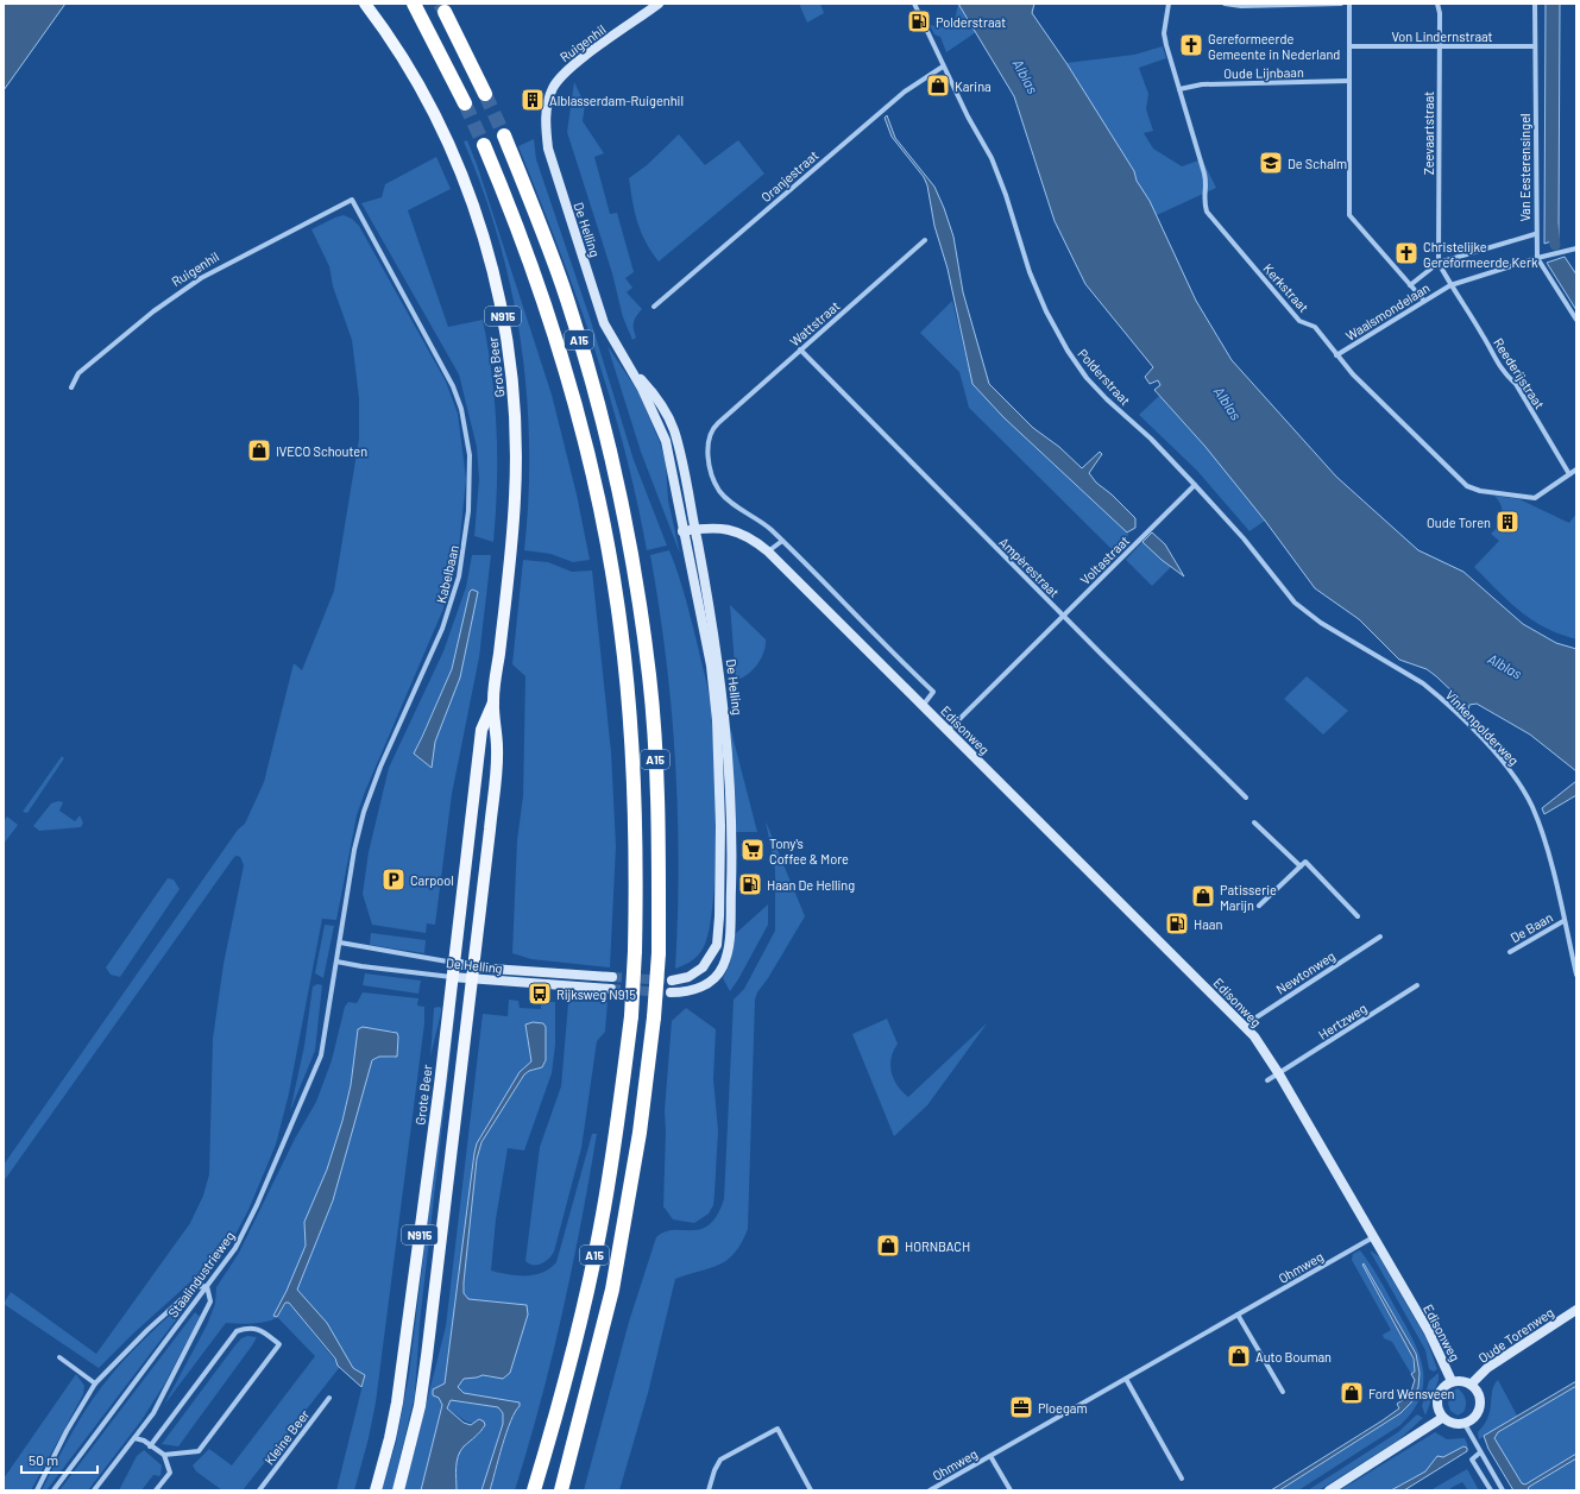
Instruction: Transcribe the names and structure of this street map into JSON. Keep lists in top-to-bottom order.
{
  "streets": {
    "highway": ["A15"],
    "main road": ["N915", "Grote Beer"],
    "street": [
      "Von Lindernstraat",
      "Ruigenhil",
      "Oude Lijnbaan",
      "Zeevaartstraat",
      "Van Eesterensingel",
      "Oranjestraat",
      "De Helling",
      "Kerkstraat",
      "Waalsmondelaan",
      "Wattstraat",
      "Reederijstraat",
      "Polderstraat",
      "Voltastraat",
      "Ampèrestraat",
      "Kabelbaan",
      "Vinkenpolderweg",
      "Edisonweg",
      "De Baan",
      "Newtonweg",
      "Hertzweg",
      "Ohmweg",
      "Staalindustrieweg",
      "Oude Torenweg",
      "Kleine Beer"
    ]
  },
  "crossings": [
    ["Von Lindernstraat", "Zeevaartstraat"],
    ["Von Lindernstraat", "Van Eesterensingel"],
    ["Ruigenhil", "De Helling"],
    ["Ruigenhil", "Kabelbaan"],
    ["Oude Lijnbaan", "Kerkstraat"],
    ["Zeevaartstraat", "Waalsmondelaan"],
    ["Van Eesterensingel", "Waalsmondelaan"],
    ["Oranjestraat", "Polderstraat"],
    ["De Helling", "Grote Beer"],
    ["De Helling", "Kabelbaan"],
    ["De Helling", "Edisonweg"],
    ["De Helling", "Staalindustrieweg"],
    ["Kerkstraat", "Waalsmondelaan"],
    ["Kerkstraat", "Reederijstraat"],
    ["Waalsmondelaan", "Reederijstraat"],
    ["Wattstraat", "Ampèrestraat"],
    ["Wattstraat", "Edisonweg"],
    ["Polderstraat", "Voltastraat"],
    ["Polderstraat", "Vinkenpolderweg"],
    ["Voltastraat", "Ampèrestraat"],
    ["Voltastraat", "Edisonweg"],
    ["Kabelbaan", "Staalindustrieweg"],
    ["Vinkenpolderweg", "De Baan"],
    ["Edisonweg", "Newtonweg"],
    ["Edisonweg", "Hertzweg"],
    ["Edisonweg", "Ohmweg"],
    ["Edisonweg", "Oude Torenweg"]
  ],
  "water": ["Alblas"],
  "places": {
    "fuel station": ["Polderstraat", "Haan De Helling", "Haan"],
    "church": ["Gereformeerde Gemeente in Nederland", "Christelijke Gereformeerde Kerk"],
    "shop": [
      "Karina",
      "IVECO Schouten",
      "Patisserie Marijn",
      "HORNBACH",
      "Auto Bouman",
      "Ford Wensveen"
    ],
    "building": ["Alblasserdam-Ruigenhil", "Oude Toren"],
    "school or university": ["De Schalm"],
    "supermarket": ["Tony's Coffee & More"],
    "parking": ["Carpool"],
    "bus stop": ["Rijksweg N915"],
    "office": ["Ploegam"]
  },
  "scale_bar": "50 m"
}
